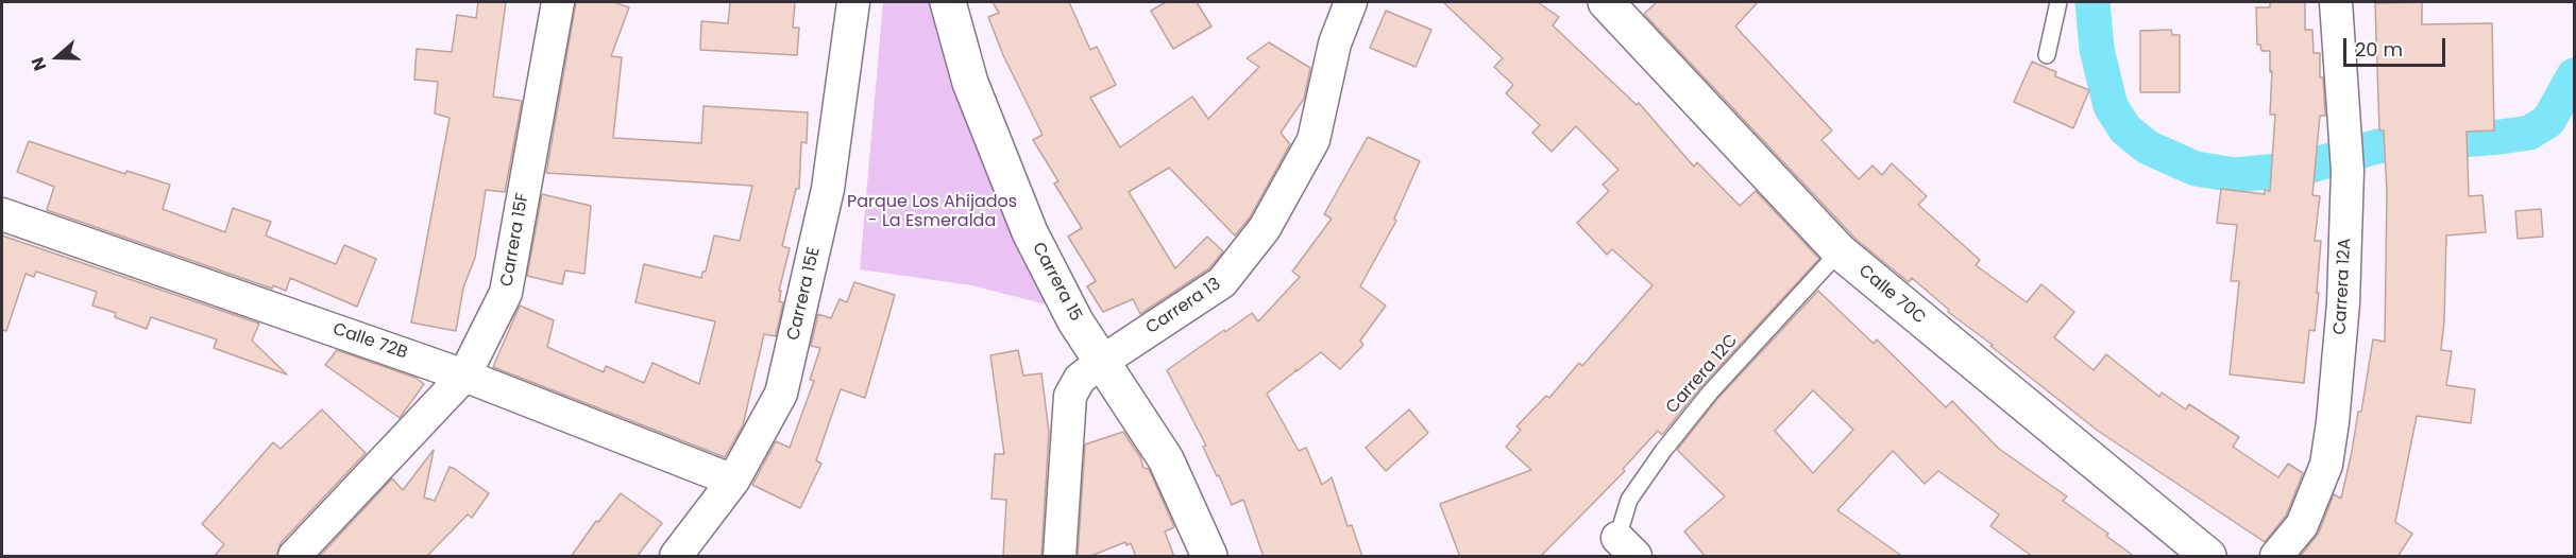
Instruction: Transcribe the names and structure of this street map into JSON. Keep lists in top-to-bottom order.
{
  "streets": {
    "street": [
      "Carrera 15F",
      "Carrera 15",
      "Carrera 12A",
      "Carrera 15E",
      "Calle 70C",
      "Carrera 13",
      "Calle 72B"
    ],
    "lane": ["Carrera 12C"]
  },
  "crossings": [
    ["Carrera 15F", "Calle 72B"],
    ["Carrera 15", "Carrera 13"],
    ["Carrera 15E", "Calle 72B"],
    ["Calle 70C", "Carrera 12C"]
  ],
  "parks": ["Parque Los Ahijados - La Esmeralda"],
  "scale_bar": "20 m",
  "north": "left"
}
